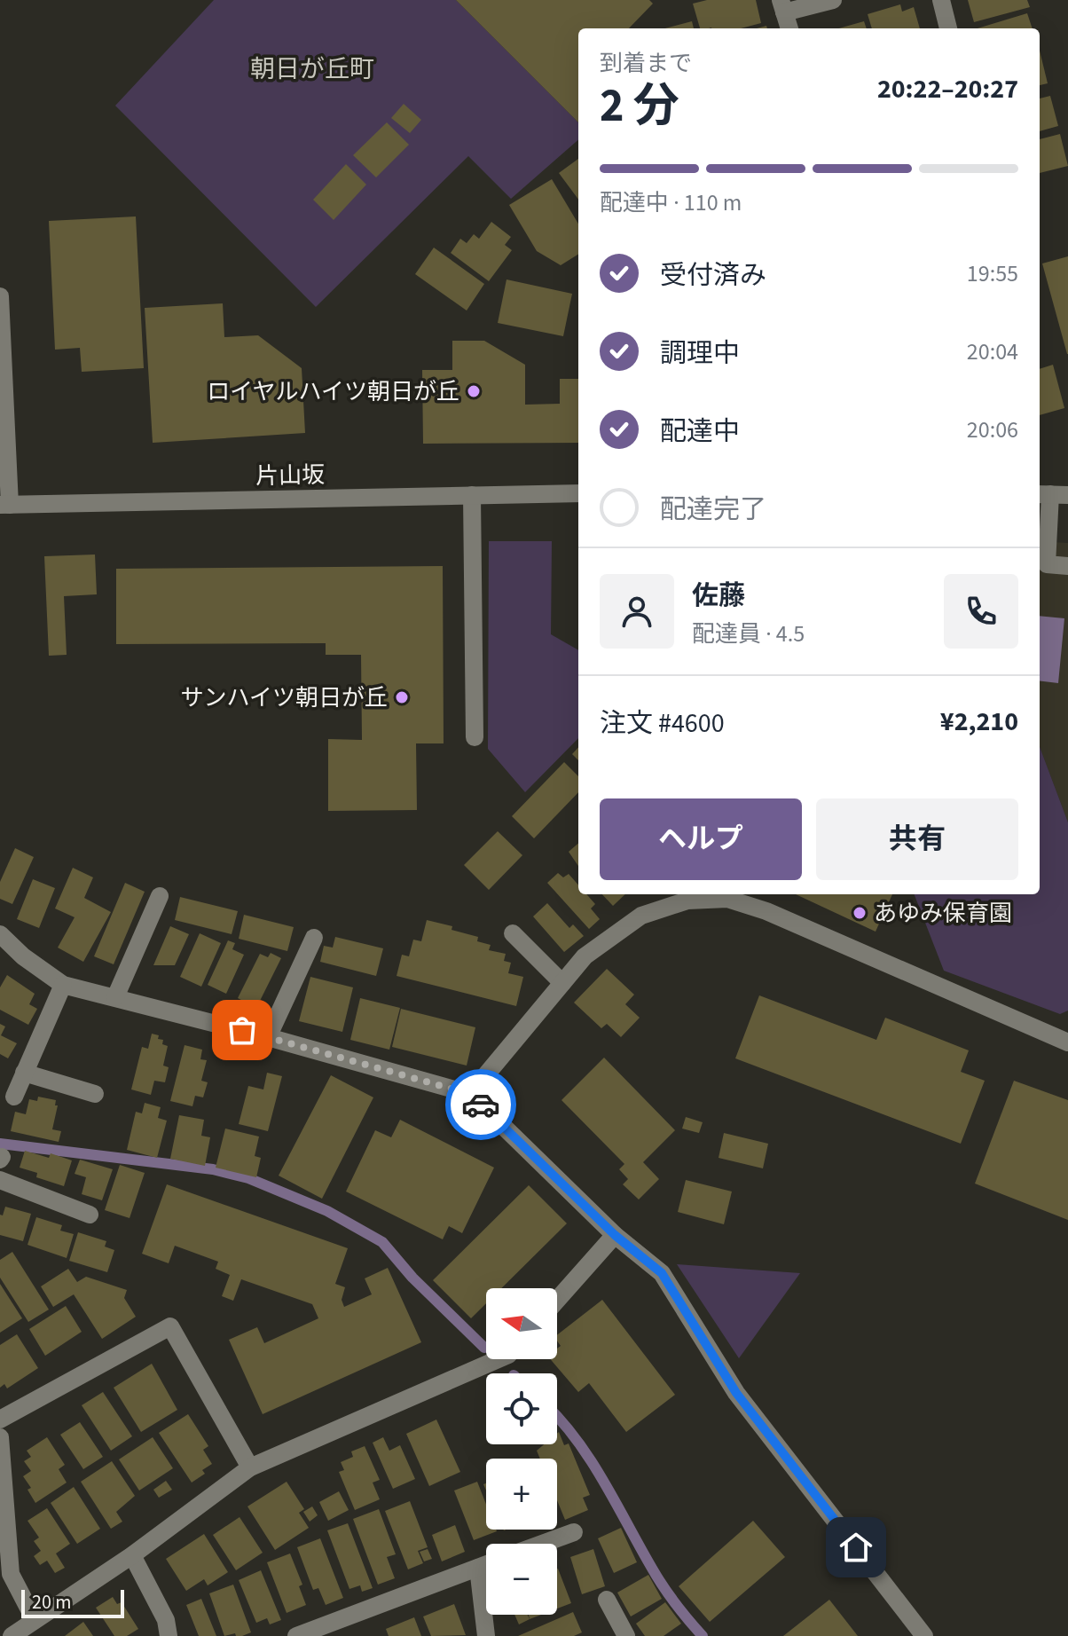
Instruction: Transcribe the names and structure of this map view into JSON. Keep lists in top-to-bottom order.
{
  "streets": {
    "street": ["片山坂"]
  },
  "districts": ["朝日が丘町"],
  "places": ["ロイヤルハイツ朝日が丘", "サンハイツ朝日が丘", "あゆみ保育園"],
  "scale_bar": "20 m",
  "north": "left",
  "page": {
    "heading": ["2 分", "到着まで", "20:22–20:27"],
    "panel": [
      "佐藤",
      "配達員 · 4.5",
      "注文 #4600",
      "¥2,210"
    ],
    "bar": "配達中 · 110 m",
    "list": [
      ["受付済み", "19:55"],
      ["調理中", "20:04"],
      ["配達中", "20:06"],
      "配達完了"
    ],
    "buttons": ["ヘルプ", "共有"],
    "map_buttons": ["+", "−"],
    "scale": "20 m"
  }
}
